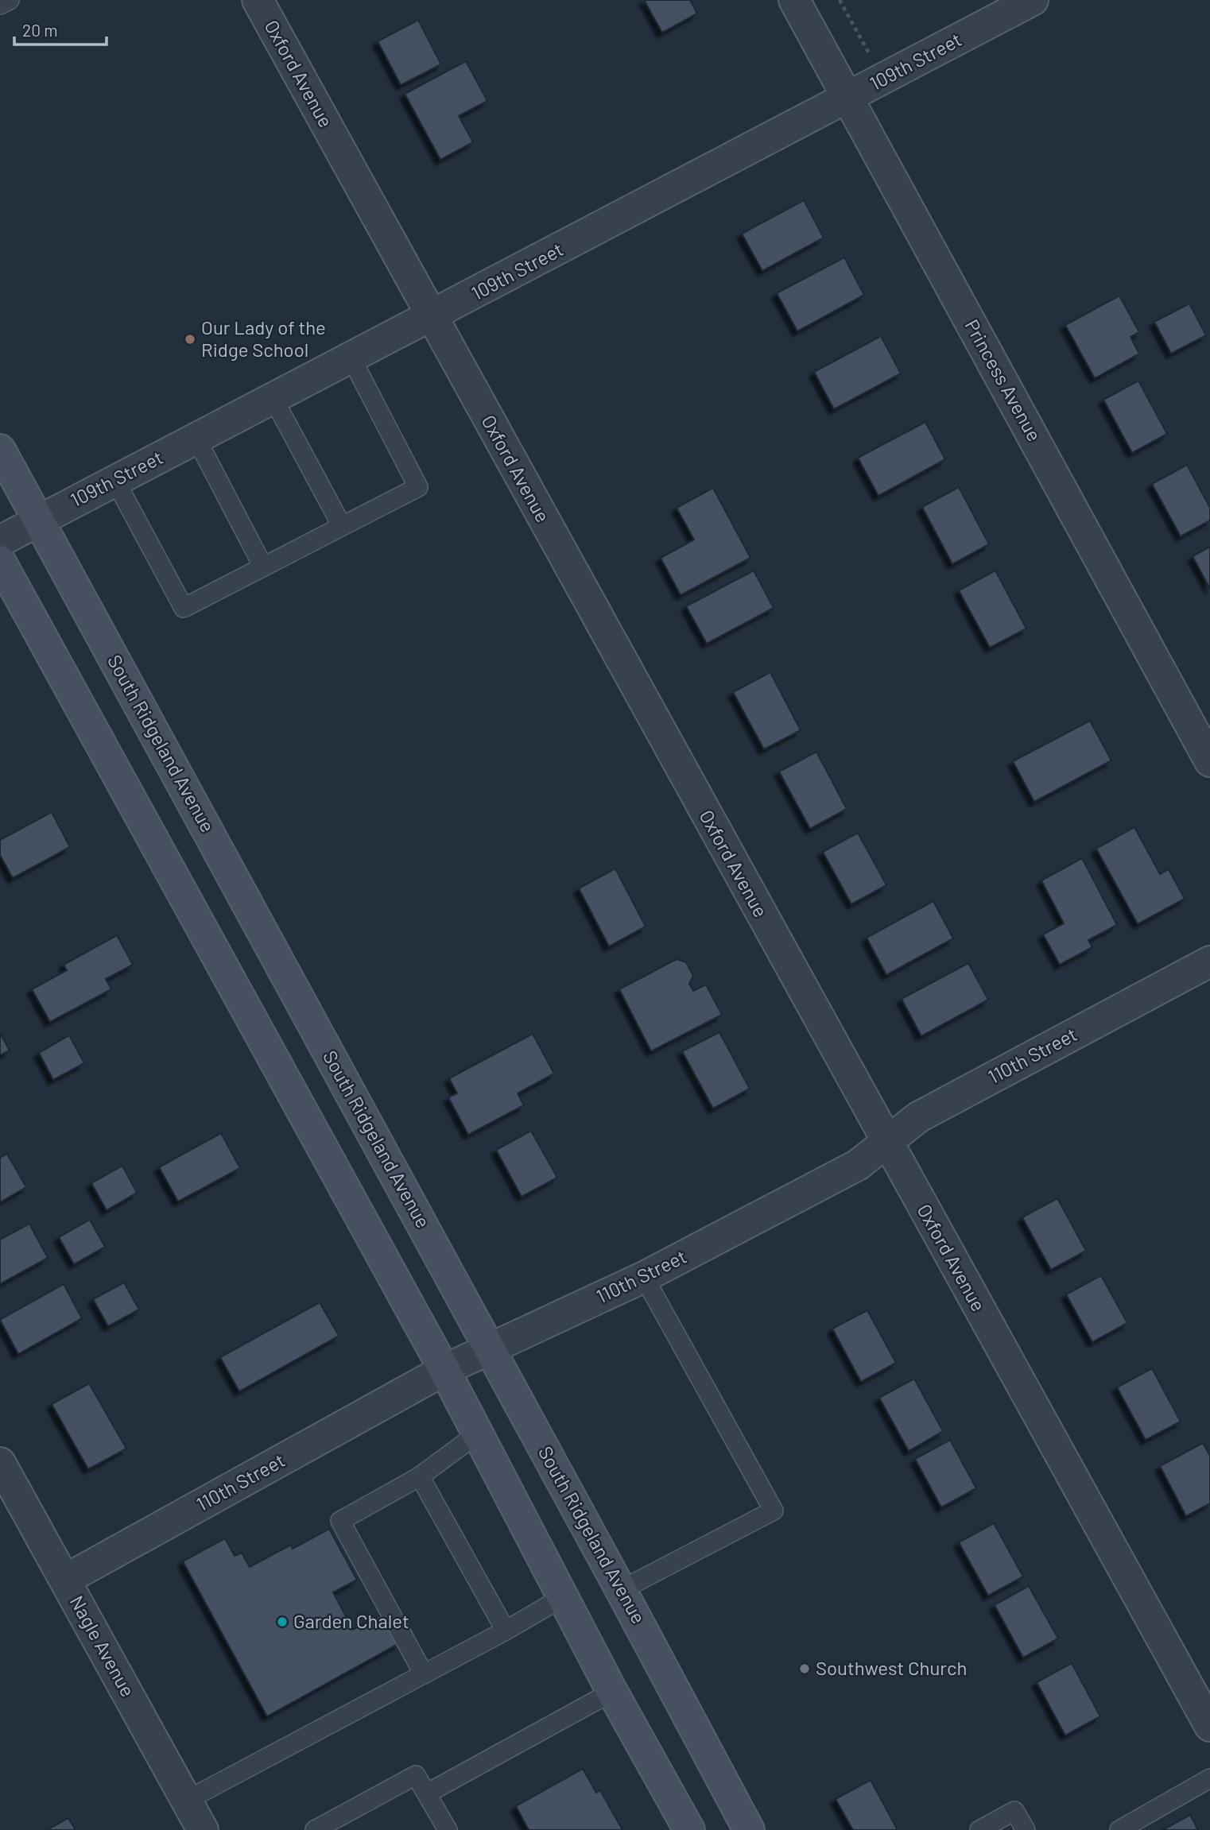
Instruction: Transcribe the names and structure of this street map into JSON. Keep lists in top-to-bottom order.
{
  "streets": {
    "main road": ["South Ridgeland Avenue"],
    "street": [
      "109th Street",
      "Oxford Avenue",
      "Princess Avenue",
      "110th Street",
      "Nagle Avenue"
    ]
  },
  "crossings": [
    ["109th Street", "Oxford Avenue"],
    ["109th Street", "Princess Avenue"],
    ["109th Street", "South Ridgeland Avenue"],
    ["Oxford Avenue", "110th Street"],
    ["South Ridgeland Avenue", "110th Street"],
    ["110th Street", "Nagle Avenue"]
  ],
  "places": ["Our Lady of the Ridge School", "Garden Chalet", "Southwest Church"],
  "scale_bar": "20 m"
}
